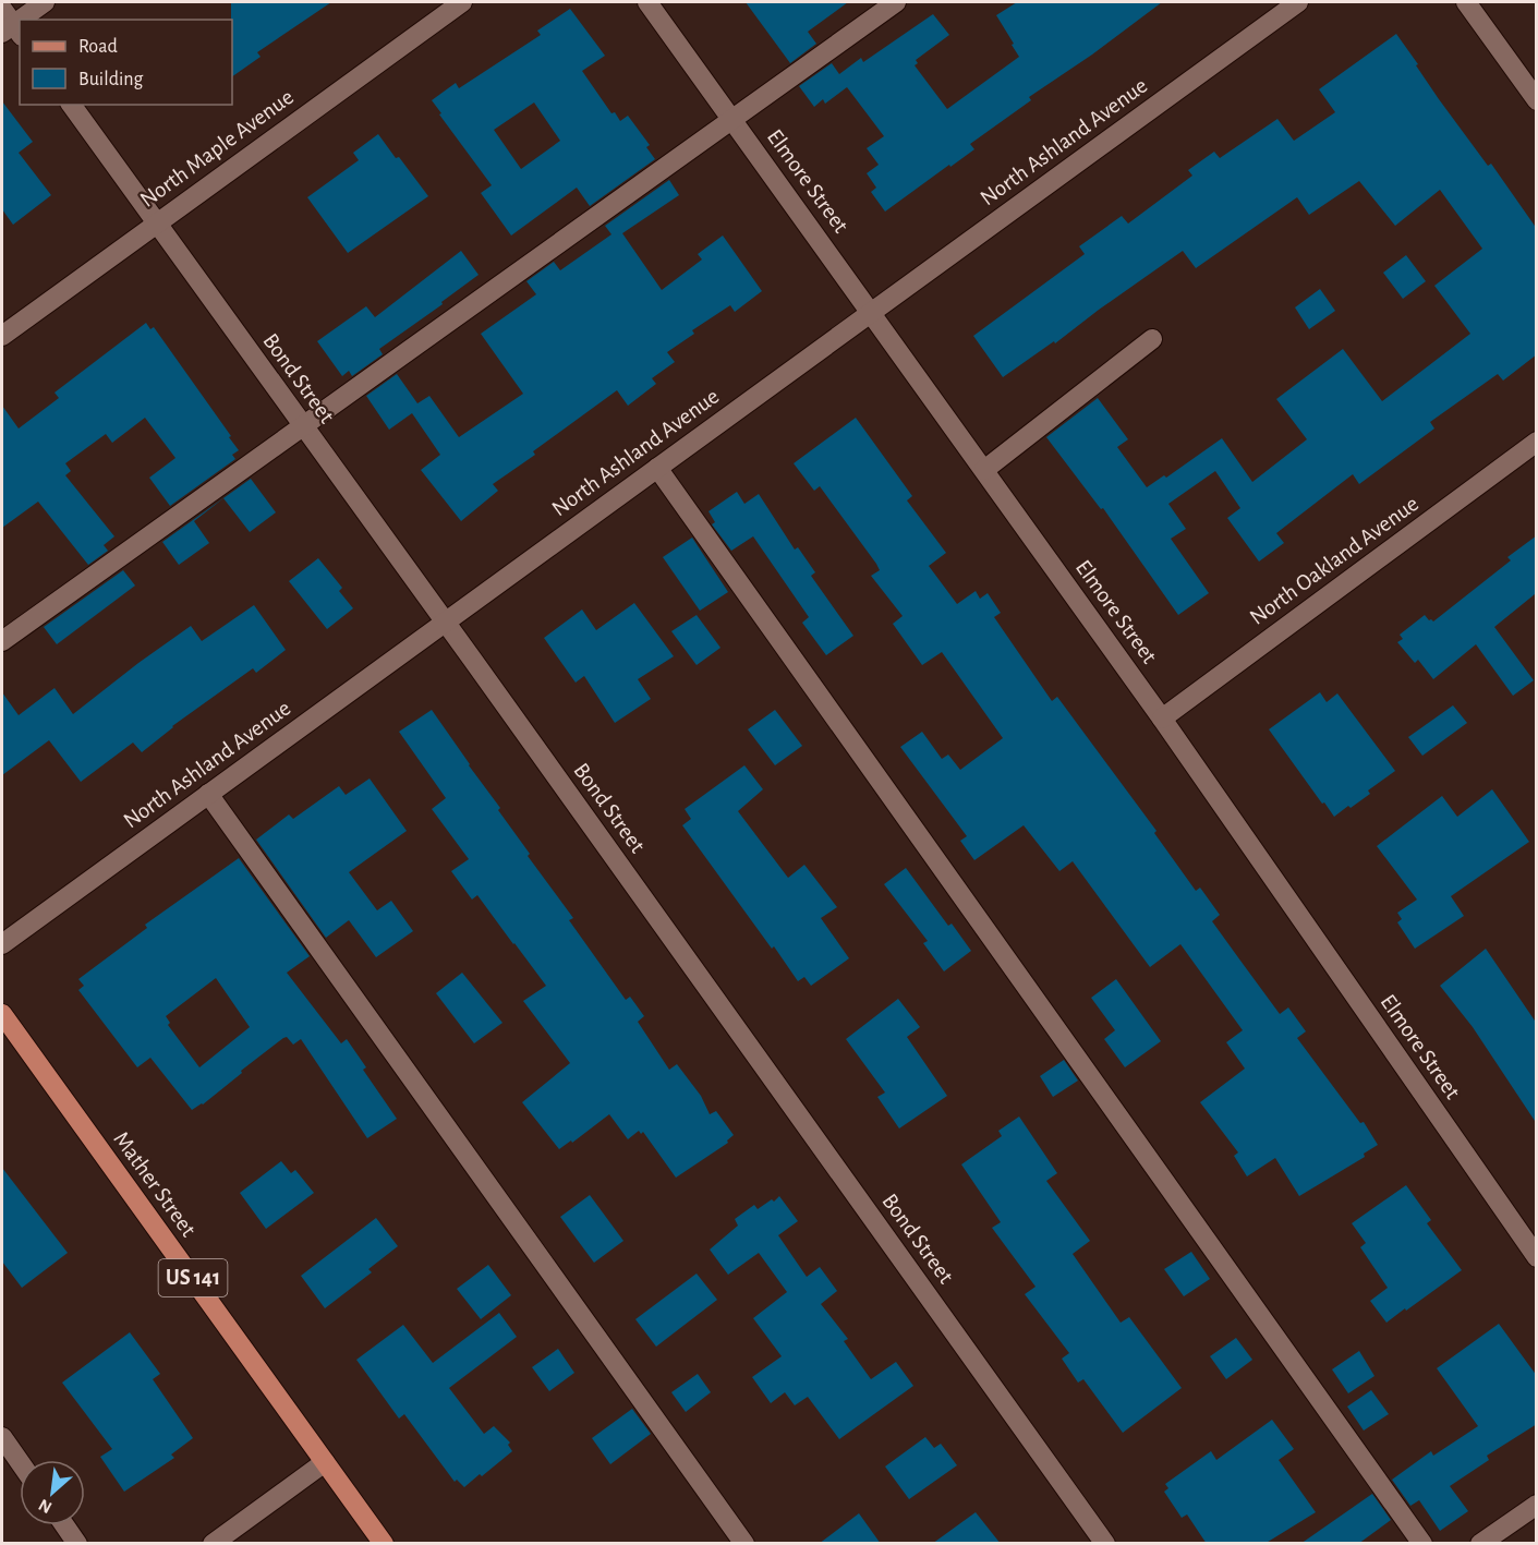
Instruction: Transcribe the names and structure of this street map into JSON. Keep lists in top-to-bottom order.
{
  "streets": {
    "main road": ["Mather Street", "US 141"],
    "street": [
      "North Ashland Avenue",
      "North Maple Avenue",
      "Elmore Street",
      "Bond Street",
      "North Oakland Avenue"
    ]
  },
  "crossings": [
    ["North Ashland Avenue", "Elmore Street"],
    ["North Ashland Avenue", "Bond Street"],
    ["North Maple Avenue", "Bond Street"],
    ["Elmore Street", "North Oakland Avenue"]
  ],
  "legend": ["Road", "Building"],
  "north": "bottom left"
}
